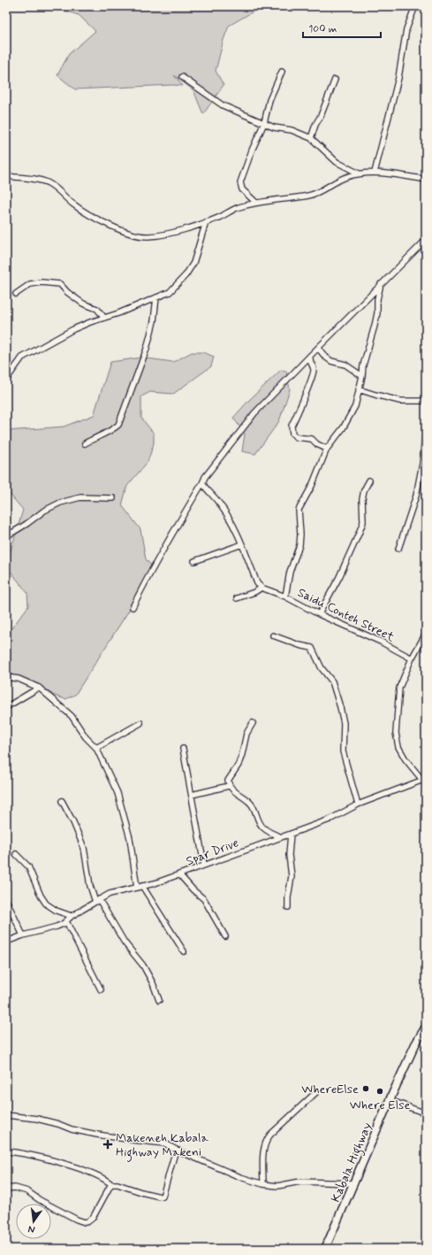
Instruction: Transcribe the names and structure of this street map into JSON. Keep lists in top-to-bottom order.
{
  "streets": {
    "main road": ["Kabala Highway"],
    "street": ["Saidu Conteh Street", "Spar Drive"]
  },
  "places": {
    "other": ["WhereElse", "Where Else"],
    "health": ["Makeneh Kabala Highway Makeni"]
  },
  "scale_bar": "100 m",
  "north": "bottom"
}
